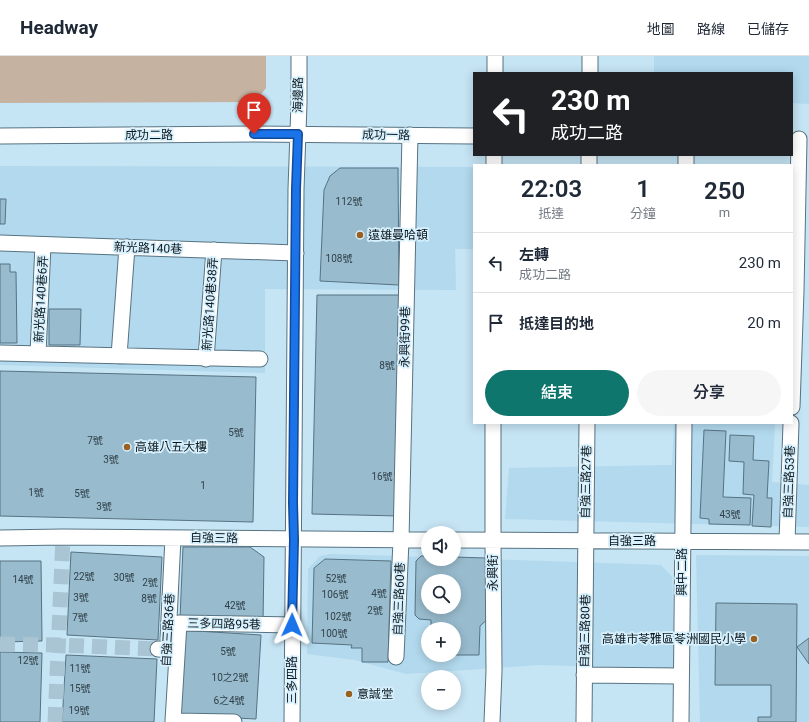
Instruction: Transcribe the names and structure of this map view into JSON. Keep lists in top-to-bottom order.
{
  "streets": {
    "street": [
      "海邊路",
      "成功二路",
      "成功一路",
      "新光路140巷",
      "新光路140巷6弄",
      "新光路140巷38弄",
      "永興街99巷",
      "自強三路27巷",
      "自強三路53巷",
      "自強三路",
      "興中二路",
      "永興街",
      "自強三路60巷",
      "三多四路95巷",
      "自強三路36巷",
      "自強三路80巷",
      "三多四路"
    ]
  },
  "crossings": [
    ["海邊路", "成功二路"],
    ["海邊路", "成功一路"],
    ["海邊路", "三多四路"],
    ["成功二路", "成功一路"],
    ["成功二路", "三多四路"],
    ["成功一路", "永興街99巷"],
    ["成功一路", "三多四路"],
    ["新光路140巷", "新光路140巷6弄"],
    ["新光路140巷", "新光路140巷38弄"],
    ["新光路140巷", "三多四路"],
    ["永興街99巷", "自強三路"],
    ["永興街99巷", "自強三路60巷"],
    ["自強三路27巷", "自強三路"],
    ["自強三路27巷", "自強三路80巷"],
    ["自強三路53巷", "自強三路"],
    ["自強三路", "興中二路"],
    ["自強三路", "永興街"],
    ["自強三路", "自強三路60巷"],
    ["自強三路", "自強三路36巷"],
    ["自強三路", "自強三路80巷"],
    ["自強三路", "三多四路"],
    ["三多四路95巷", "自強三路36巷"],
    ["三多四路95巷", "三多四路"]
  ],
  "places": [
    "遠雄曼哈頓",
    "高雄八五大樓",
    "高雄市苓雅區苓洲國民小學",
    "意誠堂"
  ],
  "house_numbers": [
    "112號",
    "108號",
    "8號",
    "5號",
    "7號",
    "3號",
    "16號",
    "1",
    "1號",
    "5號",
    "3號",
    "43號",
    "22號",
    "30號",
    "52號",
    "14號",
    "2號",
    "4號",
    "106號",
    "3號",
    "8號",
    "42號",
    "2號",
    "102號",
    "7號",
    "100號",
    "5號",
    "12號",
    "11號",
    "10之2號",
    "15號",
    "6之4號",
    "19號"
  ],
  "page": {
    "header": "Headway",
    "nav": ["地圖", "路線", "已儲存"],
    "turn": ["230 m", "成功二路"],
    "eta": [
      "22:03",
      "抵達",
      "1",
      "分鐘",
      "250",
      "m"
    ],
    "list": [
      {
        "name": "左轉",
        "note": "成功二路",
        "value": "230 m"
      },
      {
        "name": "抵達目的地",
        "value": "20 m"
      }
    ],
    "buttons": ["結束", "分享"],
    "map_buttons": ["+", "−"]
  }
}
